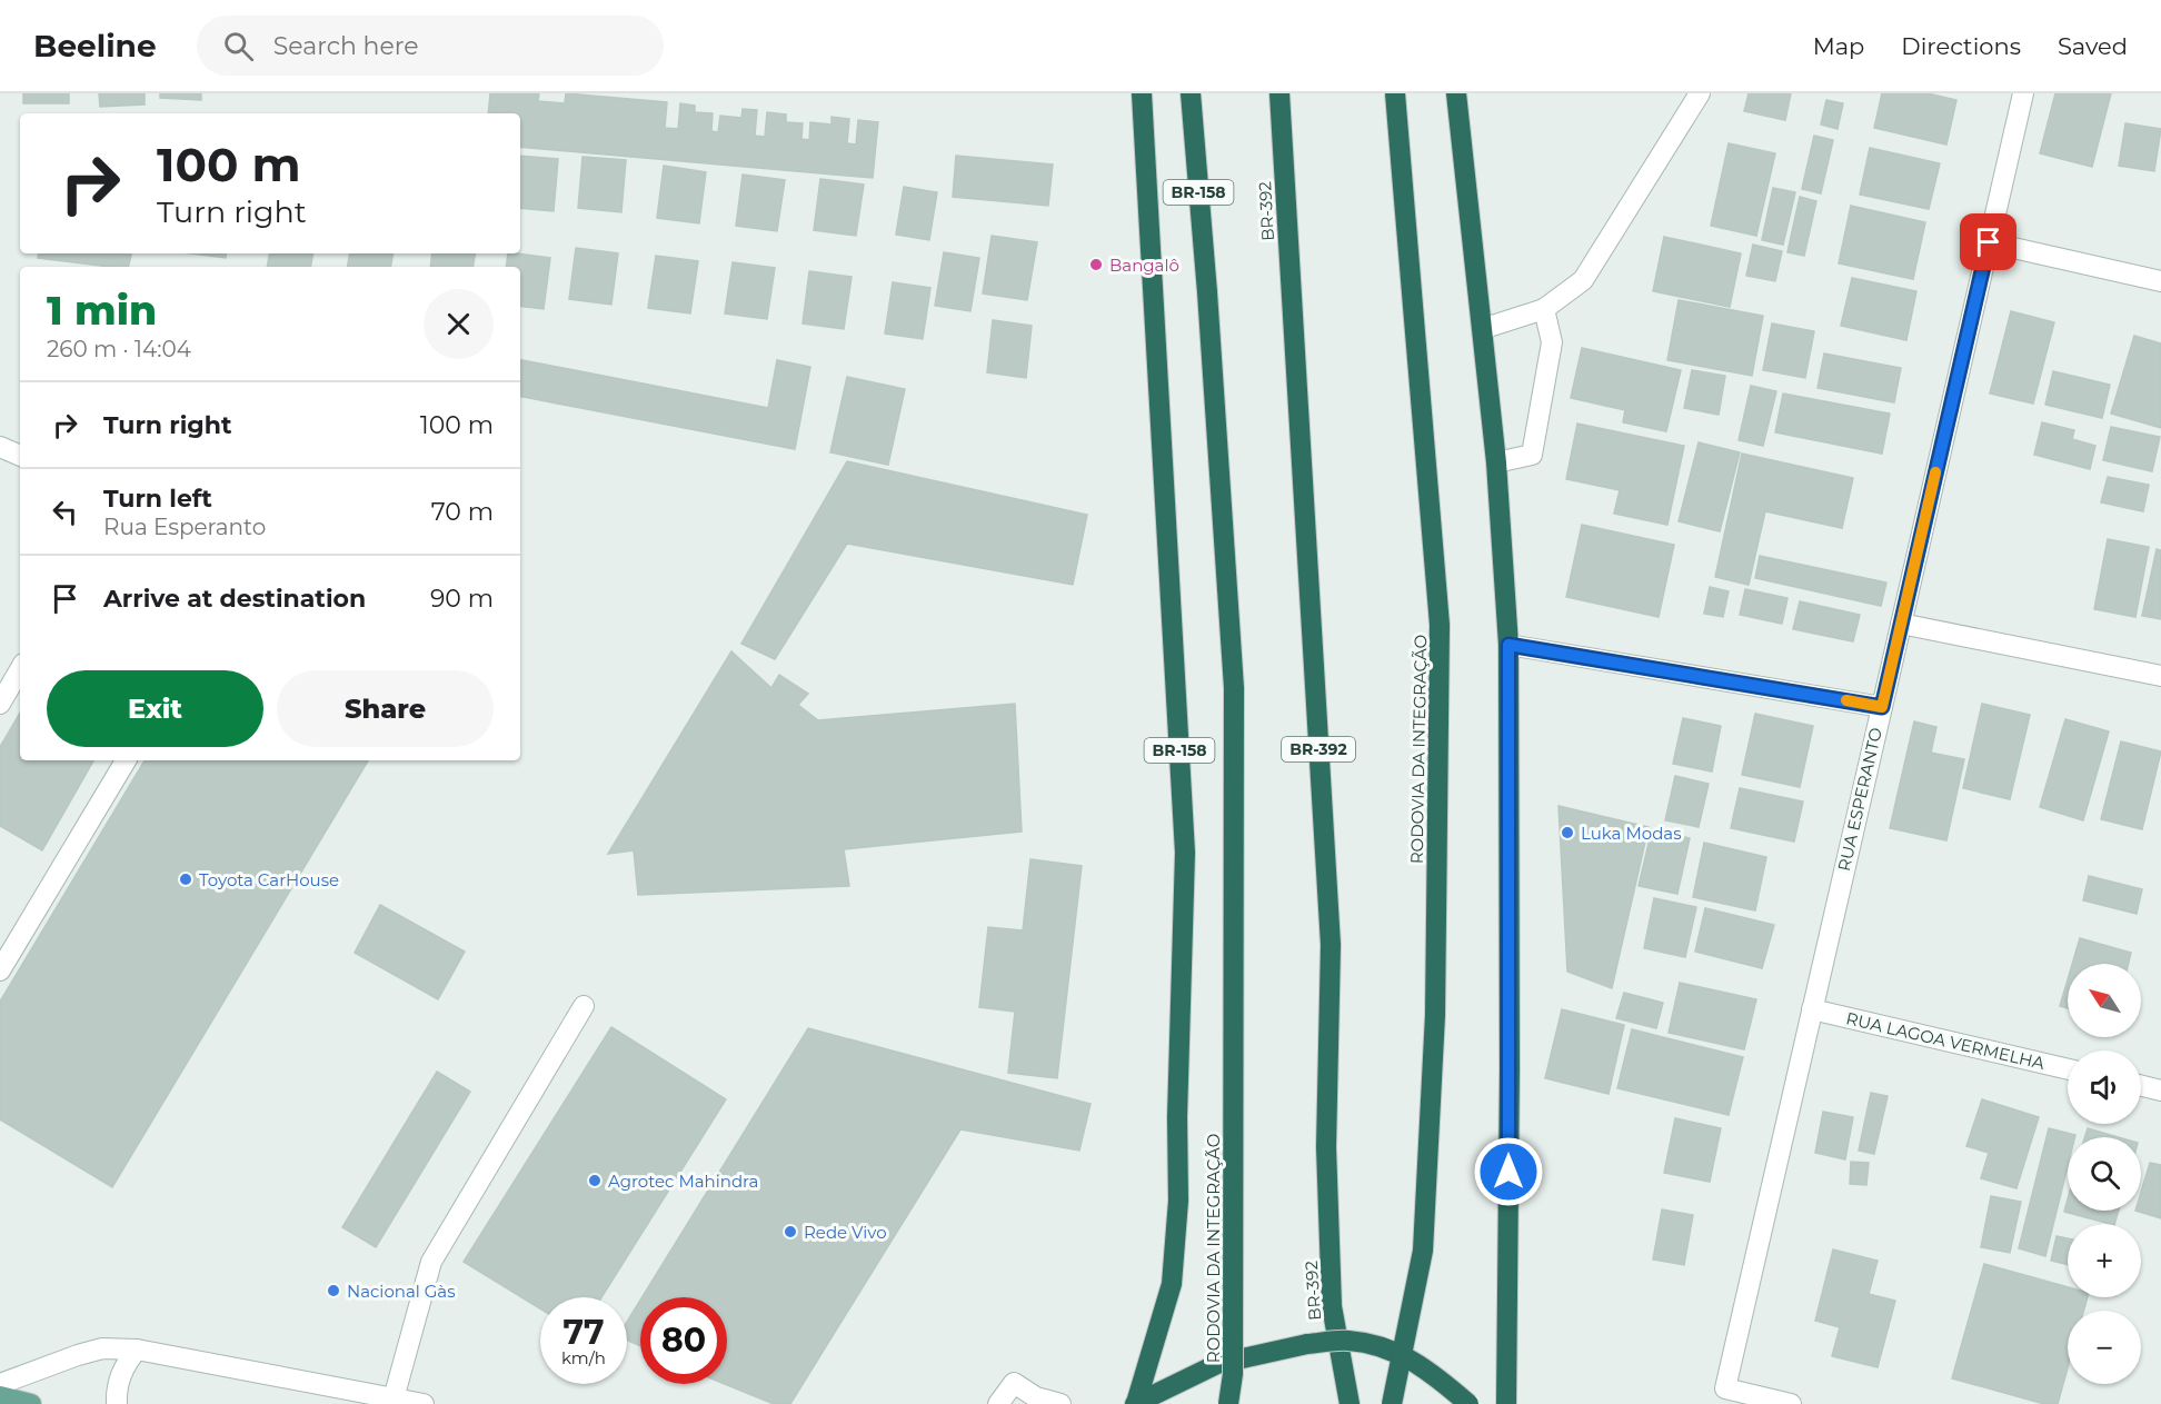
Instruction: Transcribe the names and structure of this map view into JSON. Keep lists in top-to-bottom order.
{
  "streets": {
    "highway": ["BR-158", "BR-392", "RODOVIA DA INTEGRAÇÃO"],
    "street": ["RUA ESPERANTO", "RUA LAGOA VERMELHA"]
  },
  "crossings": [
    ["RUA ESPERANTO", "RUA LAGOA VERMELHA"]
  ],
  "places": [
    "Bangalô",
    "Luka Modas",
    "Toyota CarHouse",
    "Agrotec Mahindra",
    "Rede Vivo",
    "Nacional Gàs"
  ],
  "north": "top left",
  "page": {
    "header": "Beeline",
    "search": "Search here",
    "nav": ["Map", "Directions", "Saved"],
    "turn": ["100 m", "Turn right"],
    "heading": ["1 min", "260 m · 14:04"],
    "list": [
      {
        "name": "Turn right",
        "value": "100 m"
      },
      {
        "name": "Turn left",
        "note": "Rua Esperanto",
        "value": "70 m"
      },
      {
        "name": "Arrive at destination",
        "value": "90 m"
      }
    ],
    "buttons": ["Exit", "Share"],
    "map_buttons": ["+", "−"],
    "speed": "77 km/h",
    "limit": "80"
  }
}
